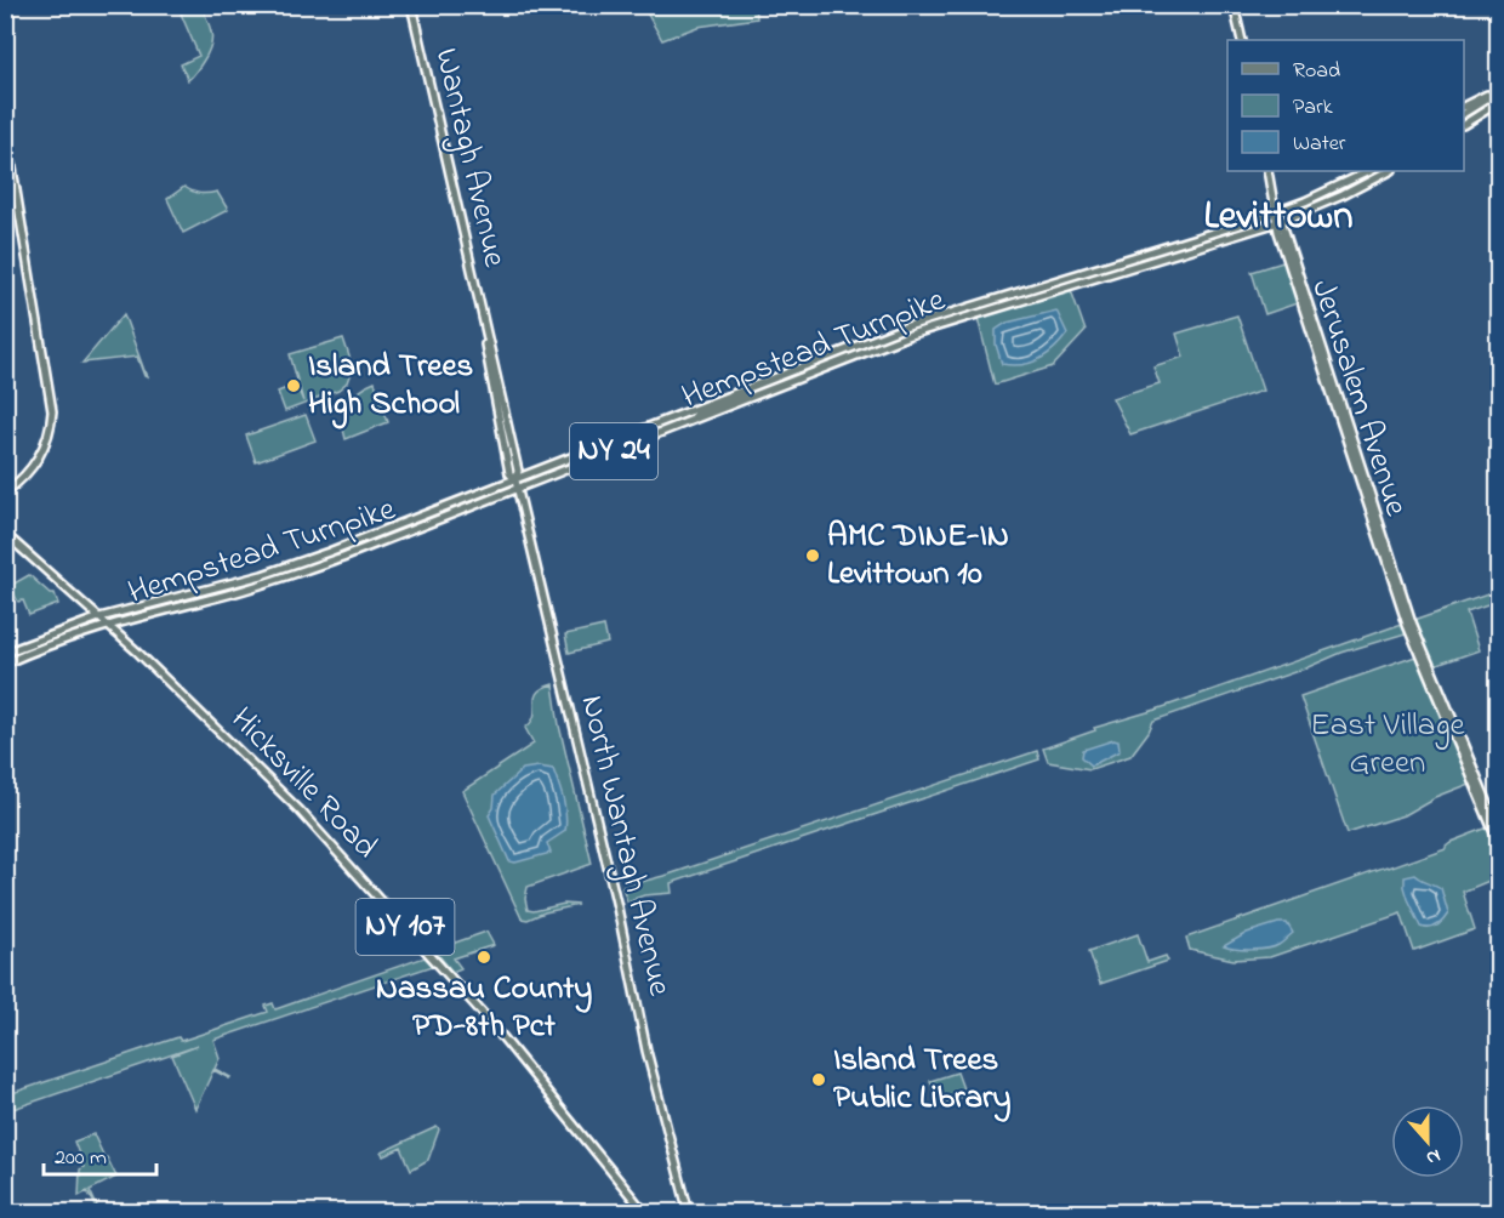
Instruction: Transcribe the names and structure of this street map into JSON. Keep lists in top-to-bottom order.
{
  "streets": {
    "main road": [
      "Wantagh Avenue",
      "Hempstead Turnpike",
      "Jerusalem Avenue",
      "NY 24",
      "Hicksville Road",
      "North Wantagh Avenue",
      "NY 107"
    ]
  },
  "crossings": [
    ["Wantagh Avenue", "Hempstead Turnpike"],
    ["Wantagh Avenue", "North Wantagh Avenue"],
    ["Hempstead Turnpike", "Jerusalem Avenue"],
    ["Hempstead Turnpike", "Hicksville Road"],
    ["Hempstead Turnpike", "North Wantagh Avenue"]
  ],
  "districts": ["Levittown"],
  "parks": ["East Village Green"],
  "places": [
    "Island Trees High School",
    "AMC DINE-IN Levittown 10",
    "Nassau County PD-8th Pct",
    "Island Trees Public Library"
  ],
  "legend": ["Road", "Park", "Water"],
  "scale_bar": "200 m",
  "north": "bottom"
}
